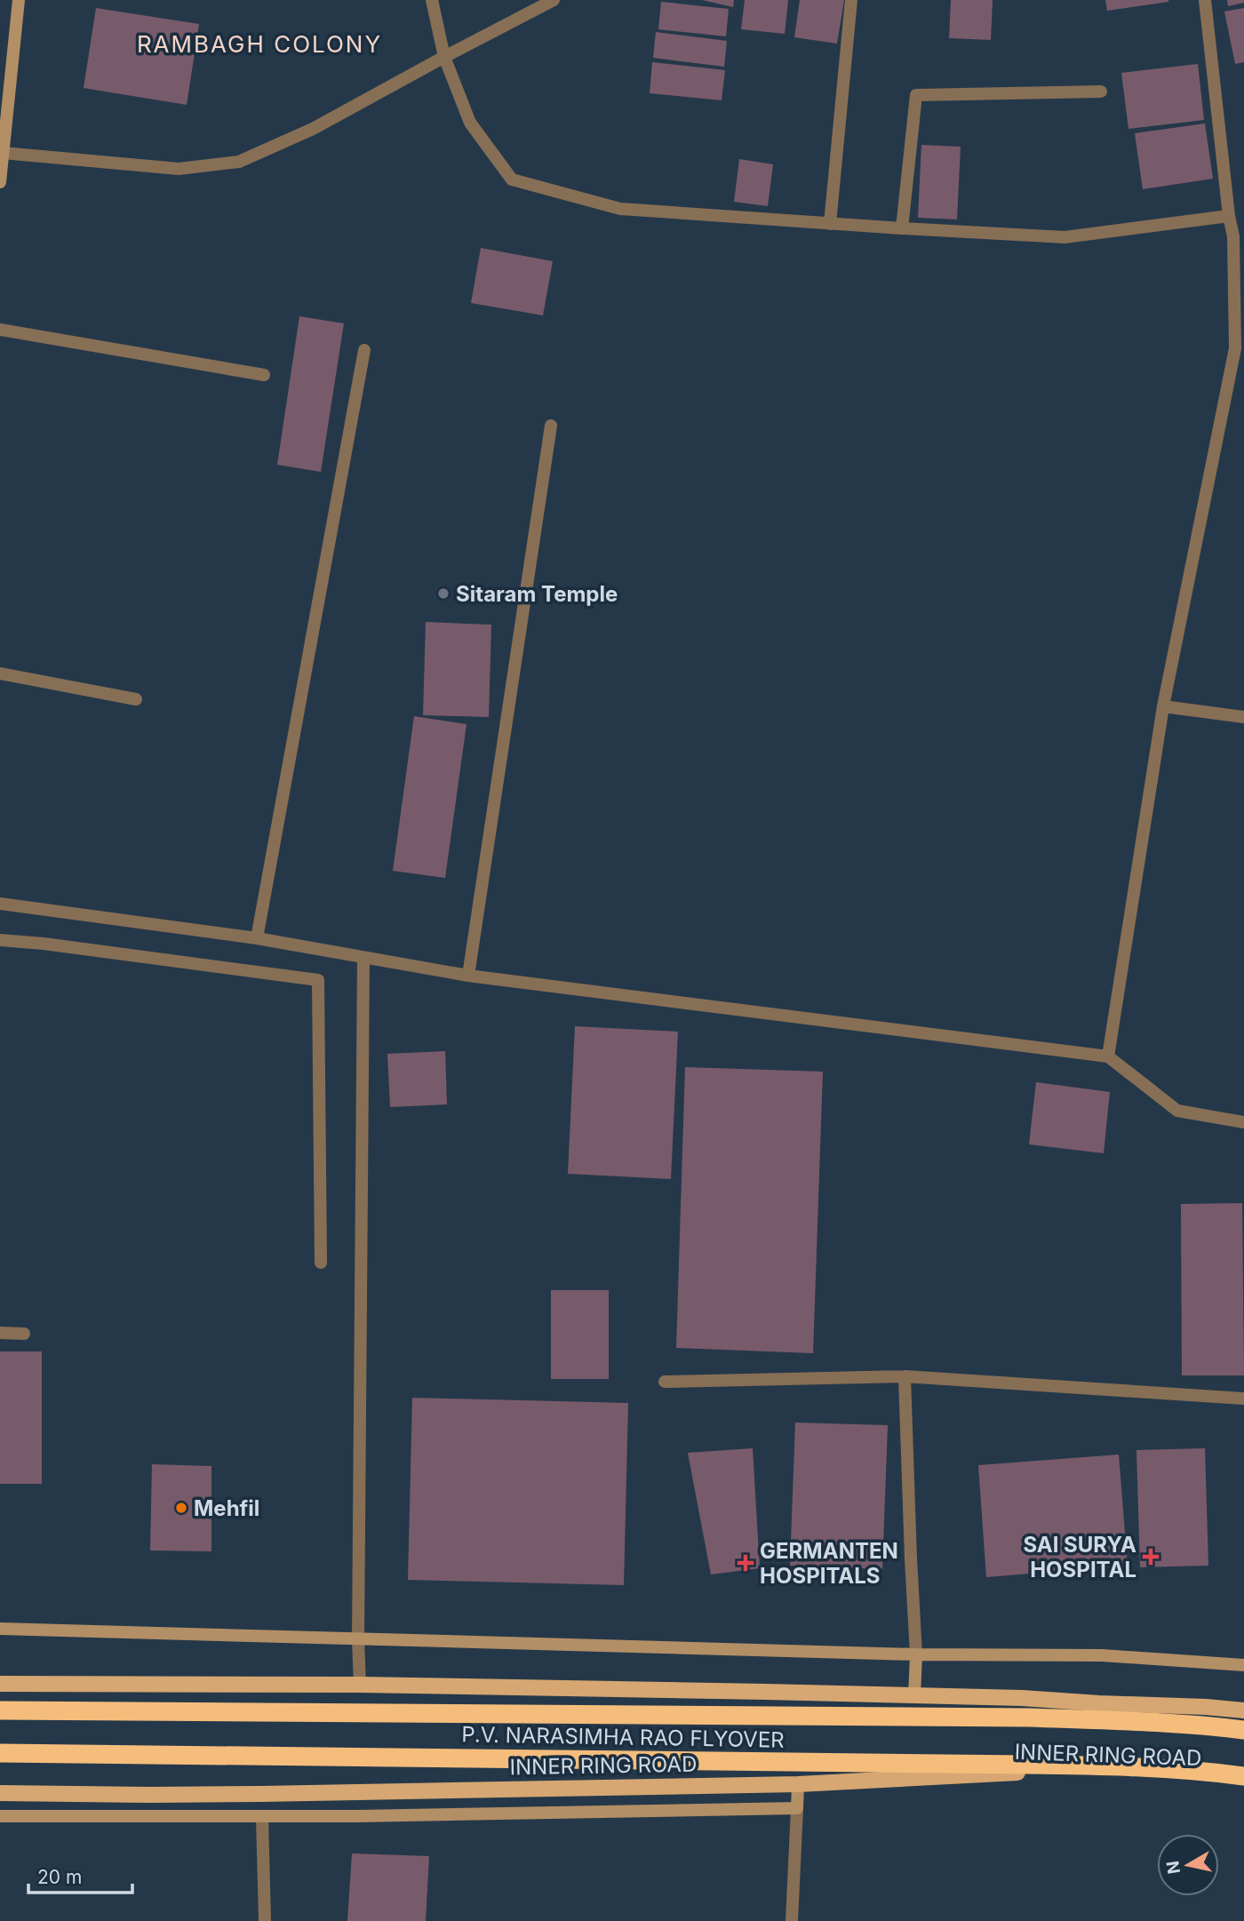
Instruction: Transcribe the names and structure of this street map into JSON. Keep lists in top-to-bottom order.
{
  "streets": {
    "highway": ["P.V. NARASIMHA RAO FLYOVER"],
    "main road": ["INNER RING ROAD"]
  },
  "districts": ["RAMBAGH COLONY"],
  "places": {
    "other": ["Sitaram Temple", "Mehfil"],
    "health": ["SAI SURYA HOSPITAL", "GERMANTEN HOSPITALS"]
  },
  "scale_bar": "20 m",
  "north": "left"
}
